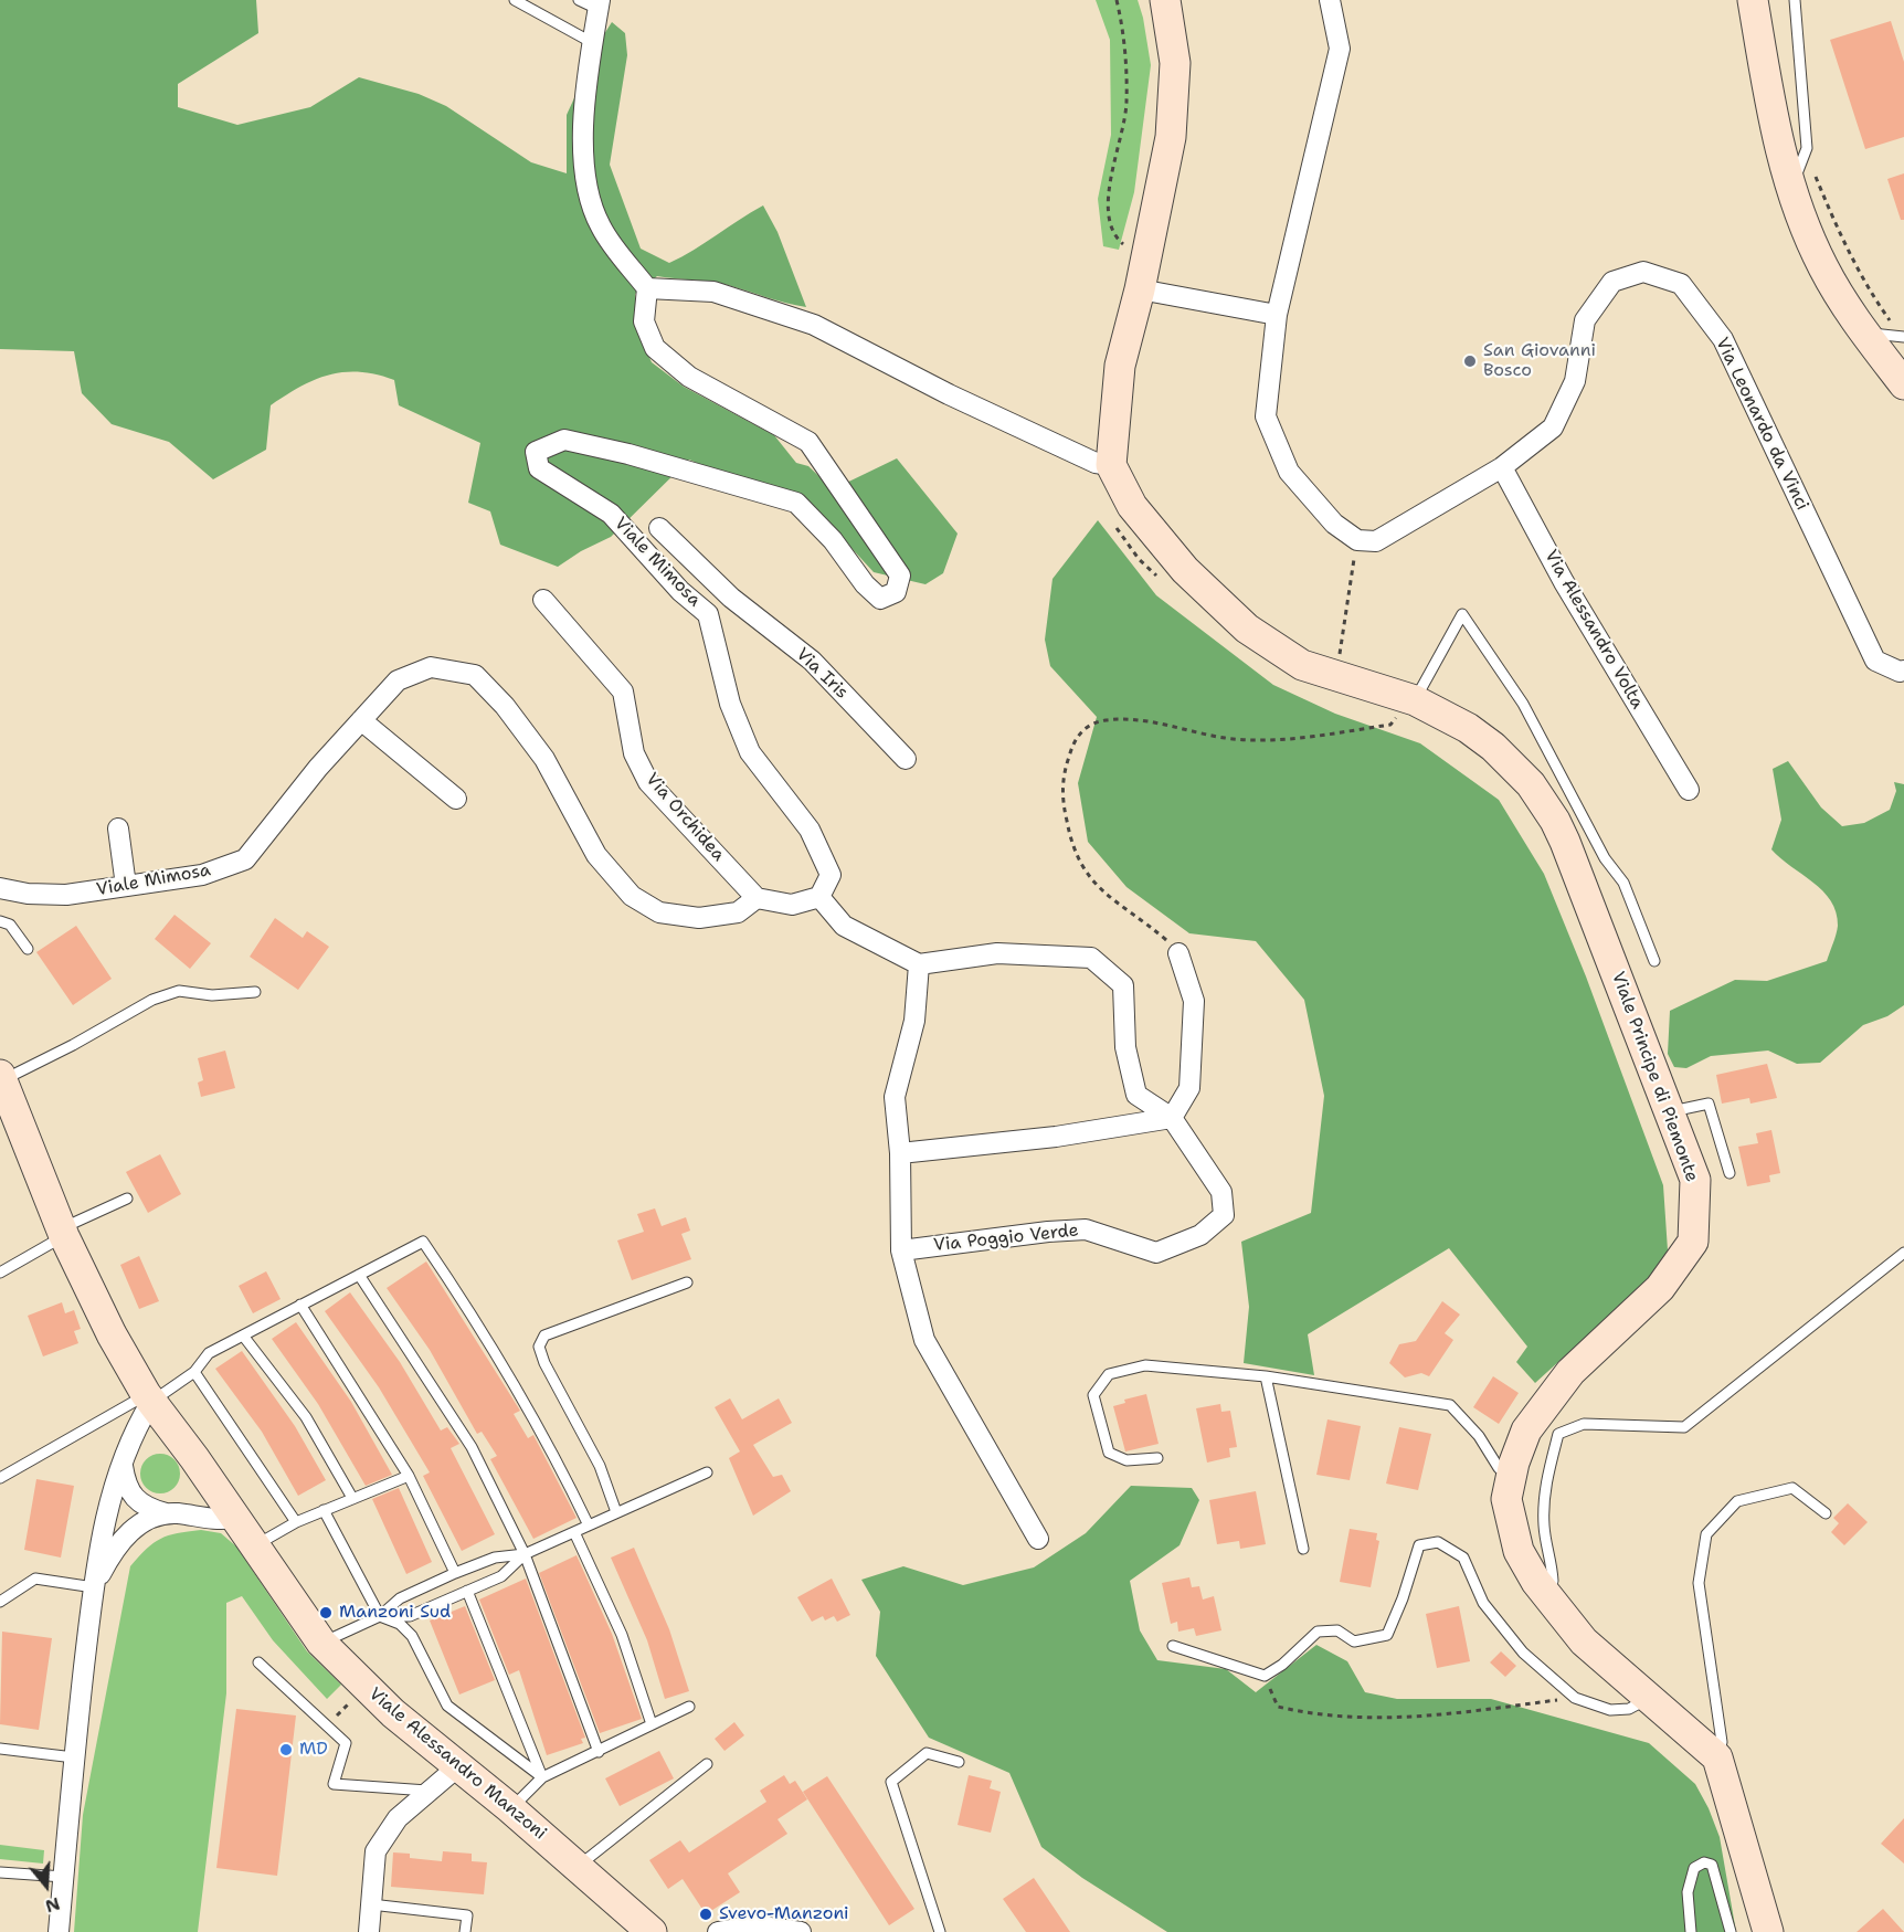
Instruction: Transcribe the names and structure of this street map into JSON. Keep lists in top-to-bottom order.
{
  "streets": {
    "street": [
      "Via Leonardo da Vinci",
      "Viale Mimosa",
      "Via Alessandro Volta",
      "Via Iris",
      "Via Orchidea",
      "Viale Principe di Piemonte",
      "Via Poggio Verde",
      "Viale Alessandro Manzoni"
    ]
  },
  "crossings": [
    ["Via Leonardo da Vinci", "Via Alessandro Volta"],
    ["Viale Mimosa", "Via Orchidea"]
  ],
  "places": [
    "San Giovanni Bosco",
    "Manzoni Sud",
    "MD",
    "Svevo-Manzoni"
  ],
  "north": "bottom"
}
